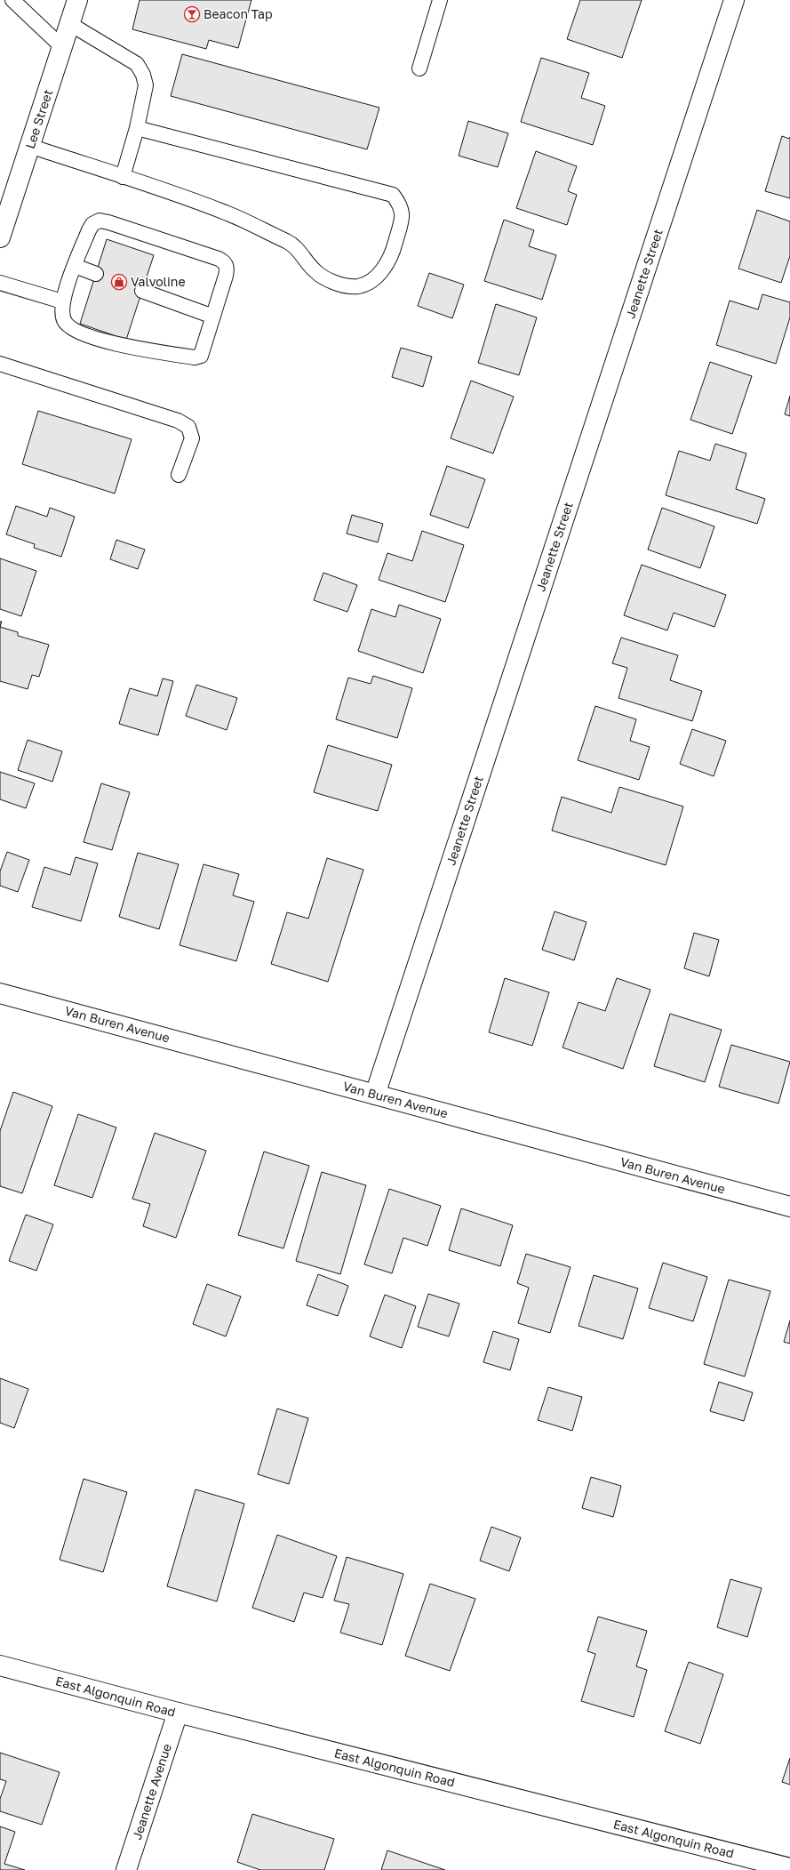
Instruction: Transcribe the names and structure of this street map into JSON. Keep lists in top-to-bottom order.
{
  "streets": {
    "street": [
      "Lee Street",
      "Jeanette Street",
      "Van Buren Avenue",
      "East Algonquin Road",
      "Jeanette Avenue"
    ]
  },
  "crossings": [
    ["Jeanette Street", "Van Buren Avenue"],
    ["East Algonquin Road", "Jeanette Avenue"]
  ],
  "places": {
    "bar": ["Beacon Tap"],
    "shop": ["Valvoline"]
  }
}
